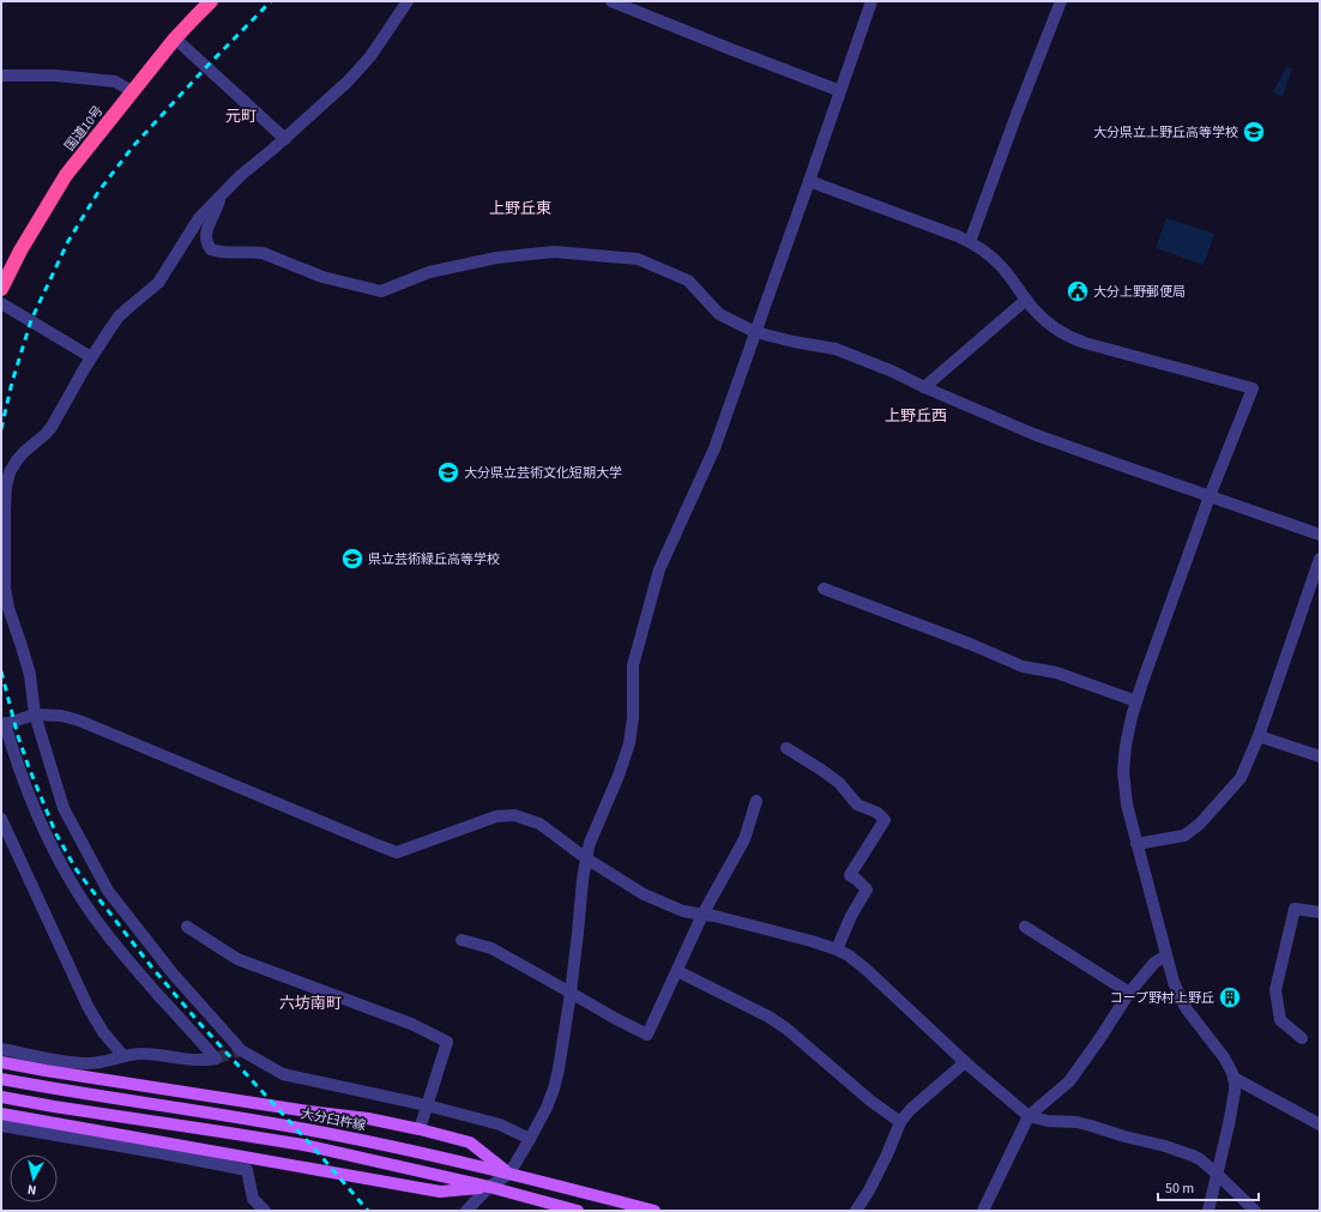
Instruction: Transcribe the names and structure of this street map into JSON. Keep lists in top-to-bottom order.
{
  "streets": {
    "highway": ["国道10号"],
    "main road": ["大分臼杵線"]
  },
  "districts": [
    "元町",
    "上野丘東",
    "上野丘西",
    "六坊南町"
  ],
  "places": {
    "school or university": ["大分県立上野丘高等学校", "大分県立芸術文化短期大学", "県立芸術緑丘高等学校"],
    "public building": ["大分上野郵便局"],
    "building": ["コープ野村上野丘"]
  },
  "scale_bar": "50 m",
  "north": "bottom"
}
